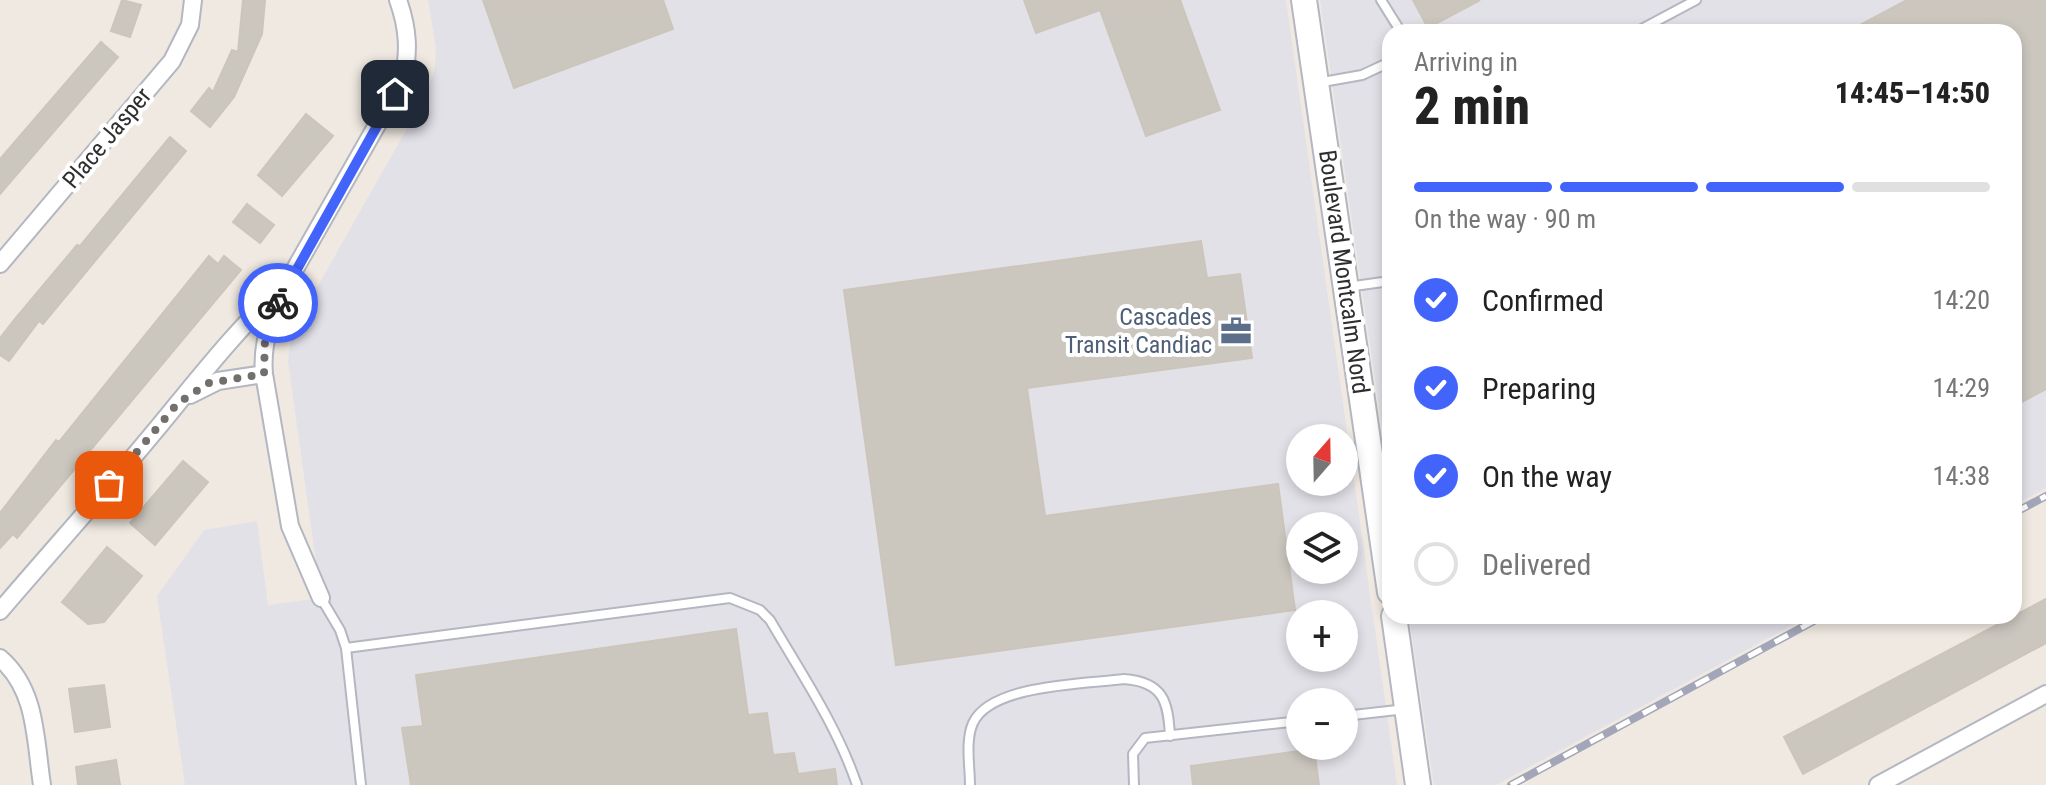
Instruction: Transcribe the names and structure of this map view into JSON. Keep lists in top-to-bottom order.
{
  "streets": {
    "street": ["Place Jasper", "Boulevard Montcalm Nord"]
  },
  "places": {
    "office": ["Cascades Transit Candiac"]
  },
  "north": "top",
  "page": {
    "heading": ["2 min", "Arriving in", "14:45–14:50"],
    "bar": "On the way · 90 m",
    "list": [
      ["Confirmed", "14:20"],
      ["Preparing", "14:29"],
      ["On the way", "14:38"],
      "Delivered"
    ],
    "map_buttons": ["+", "−"]
  }
}
